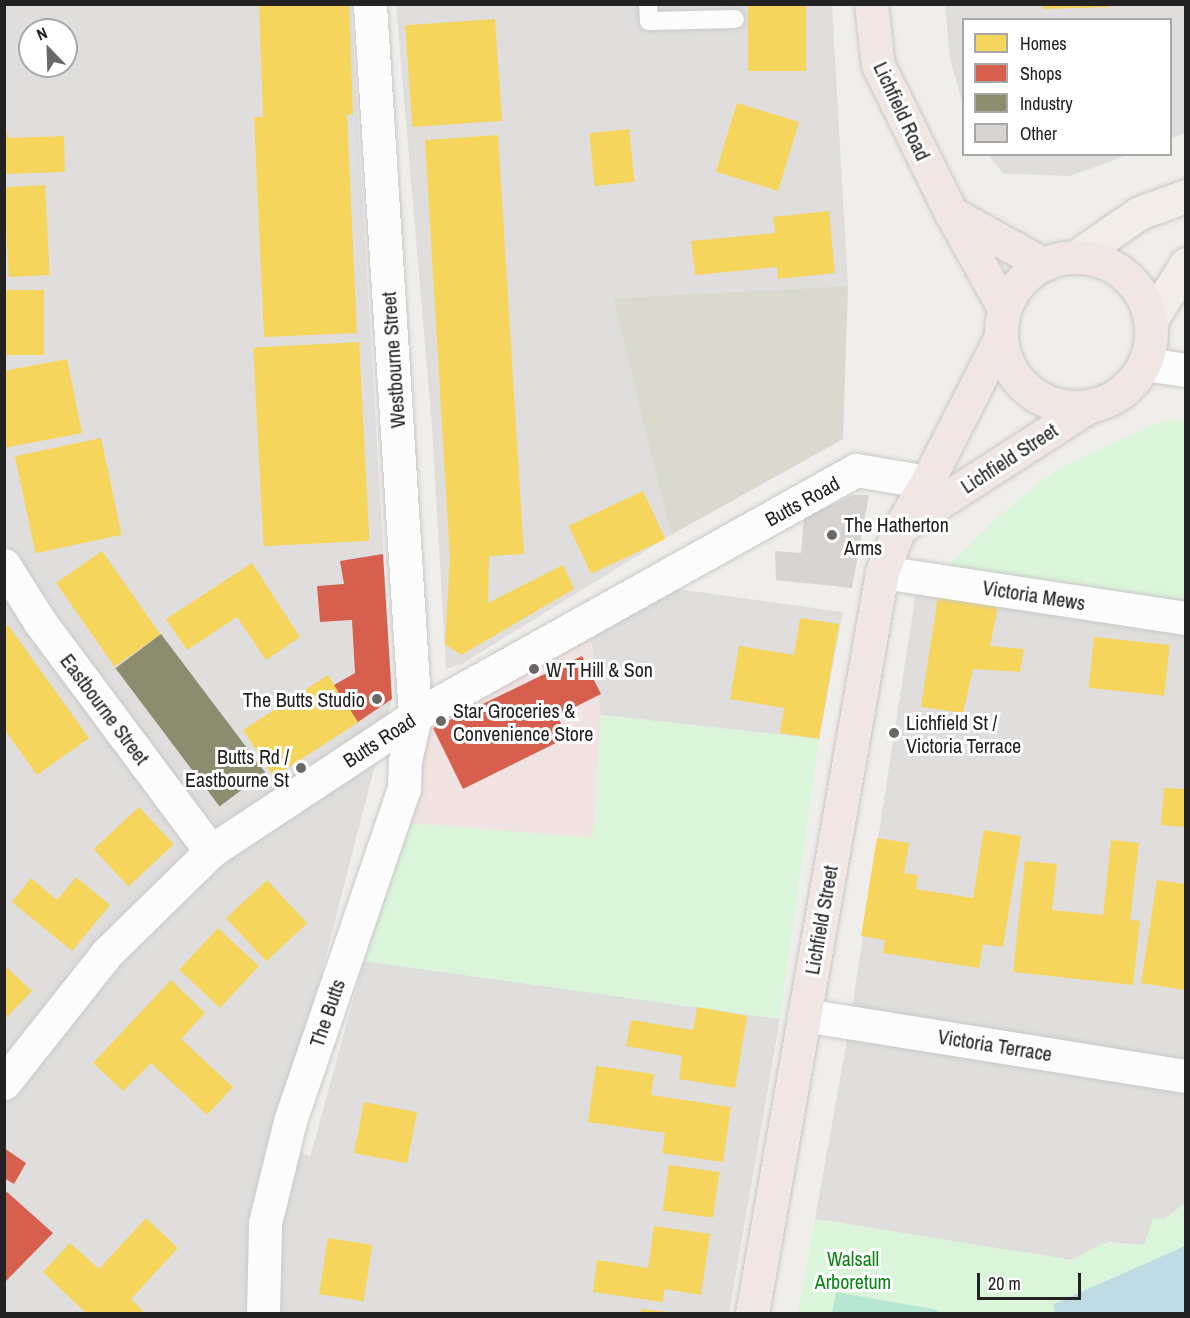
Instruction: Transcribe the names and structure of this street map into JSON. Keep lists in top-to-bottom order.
{
  "streets": {
    "highway": ["Lichfield Road", "Lichfield Street"],
    "street": [
      "Westbourne Street",
      "Butts Road",
      "Victoria Mews",
      "Eastbourne Street",
      "The Butts",
      "Victoria Terrace"
    ]
  },
  "crossings": [
    ["Lichfield Road", "Lichfield Street"],
    ["Westbourne Street", "Butts Road"],
    ["Westbourne Street", "The Butts"],
    ["Lichfield Street", "Butts Road"],
    ["Lichfield Street", "Victoria Mews"],
    ["Lichfield Street", "Victoria Terrace"],
    ["Butts Road", "Eastbourne Street"],
    ["Butts Road", "The Butts"]
  ],
  "parks": ["Walsall Arboretum"],
  "places": [
    "The Hatherton Arms",
    "W T Hill & Son",
    "The Butts Studio",
    "Star Groceries & Convenience Store",
    "Lichfield St / Victoria Terrace",
    "Butts Rd / Eastbourne St"
  ],
  "legend": [
    "Homes",
    "Shops",
    "Industry",
    "Other"
  ],
  "scale_bar": "20 m",
  "north": "top left"
}
